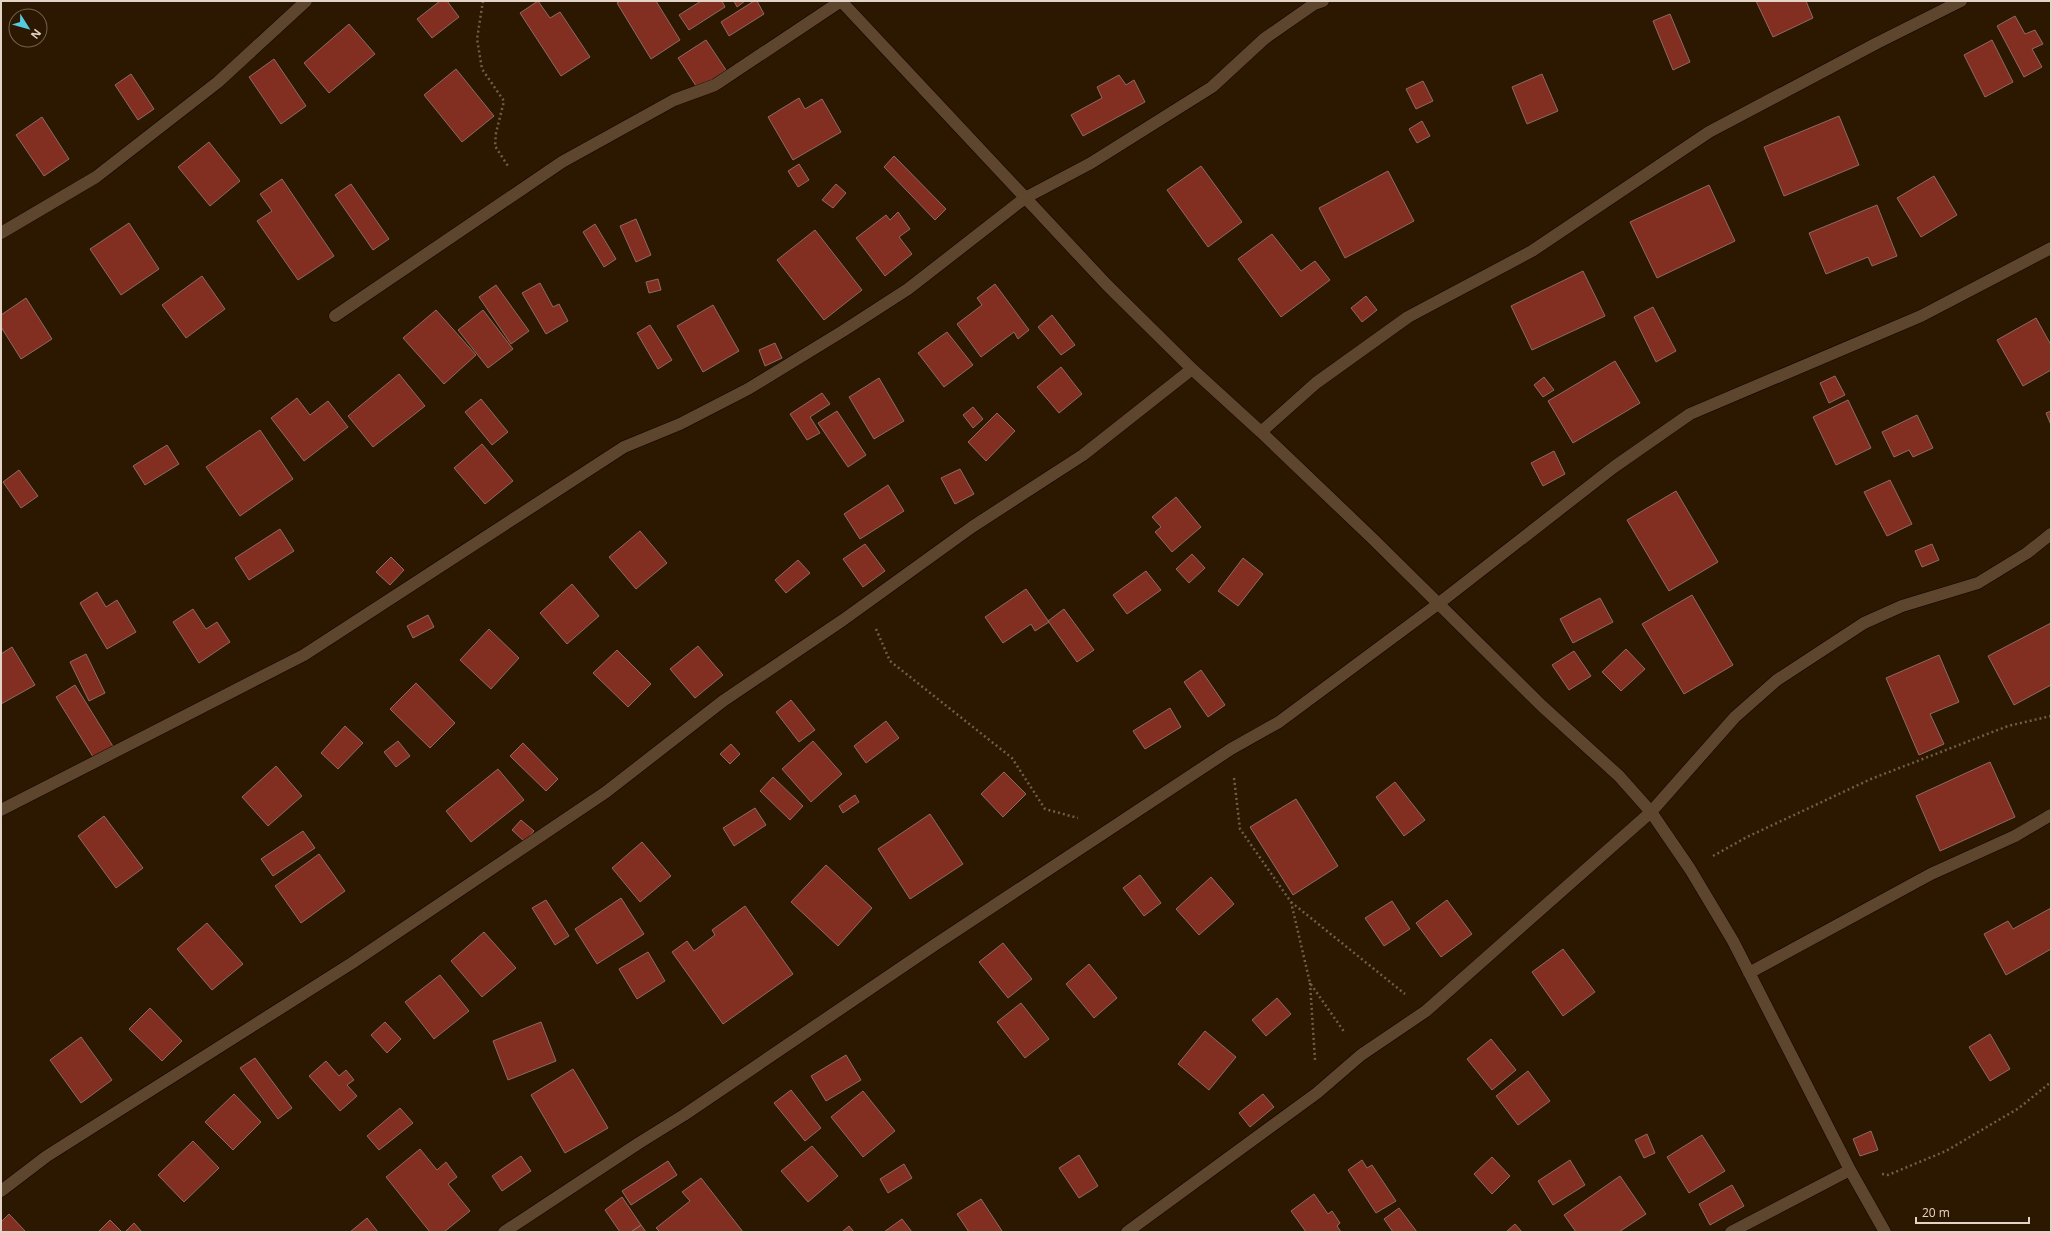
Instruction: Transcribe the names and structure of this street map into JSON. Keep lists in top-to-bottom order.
{
  "scale_bar": "20 m",
  "north": "bottom right"
}
